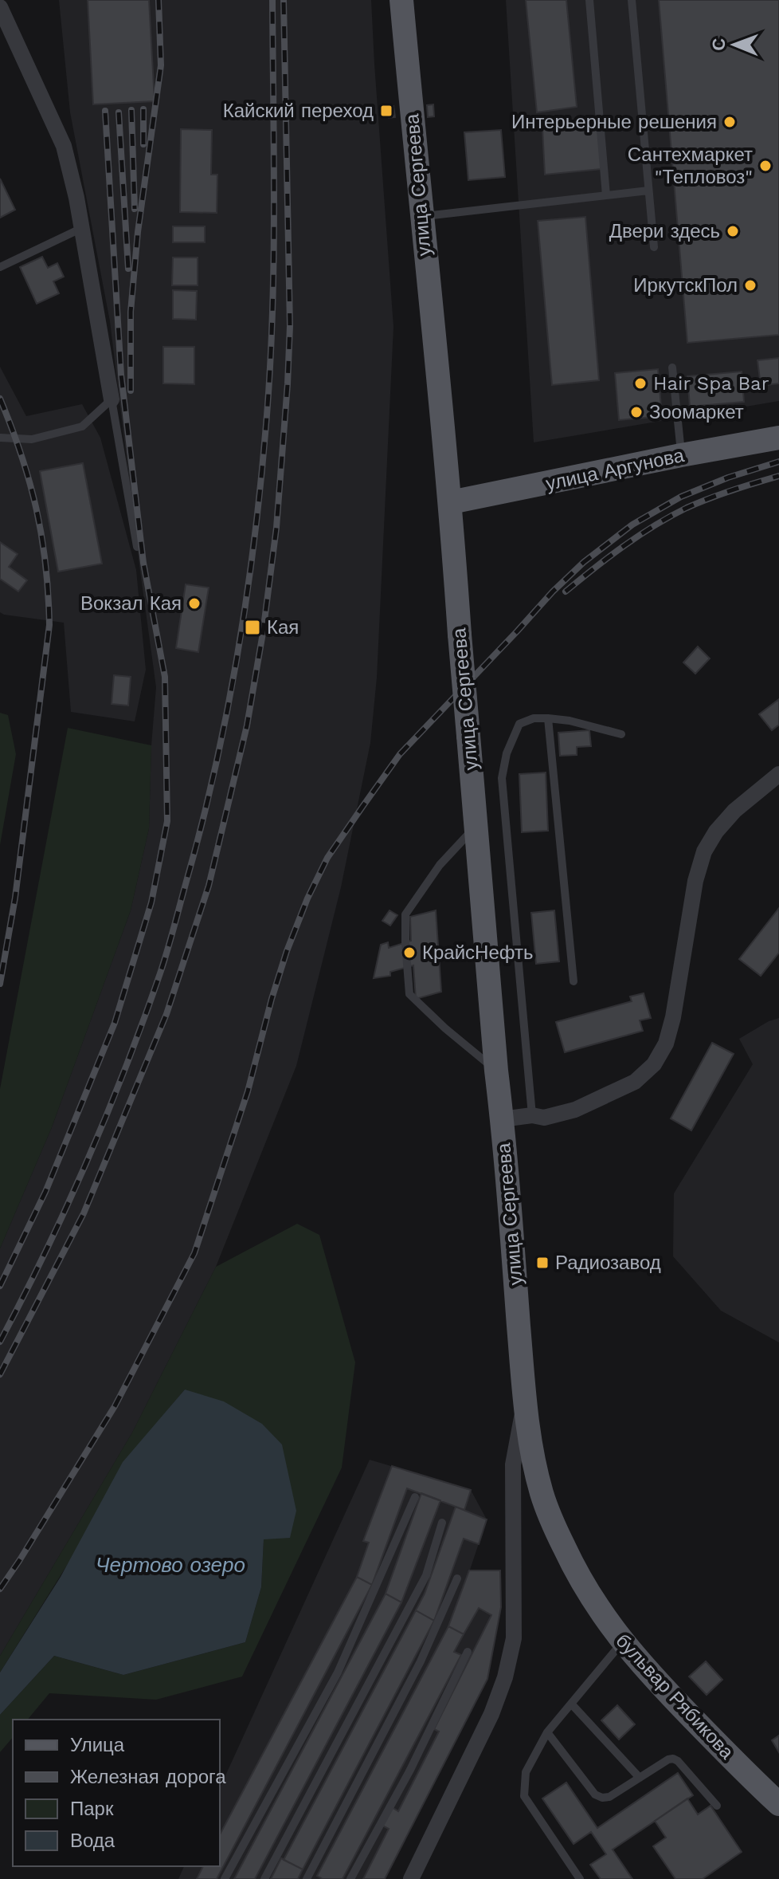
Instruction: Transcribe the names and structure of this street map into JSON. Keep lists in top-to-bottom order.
{
  "streets": {
    "main road": ["улица Сергеева", "улица Аргунова", "бульвар Рябикова"]
  },
  "crossings": [
    ["улица Сергеева", "улица Аргунова"],
    ["улица Сергеева", "бульвар Рябикова"]
  ],
  "water": ["Чертово озеро"],
  "places": {
    "transit": ["Кайский переход", "Кая", "Радиозавод"],
    "other": [
      "Интерьерные решения",
      "Сантехмаркет \"Тепловоз\"",
      "Двери здесь",
      "ИркутскПол",
      "Hair Spa Bar",
      "Зоомаркет",
      "Вокзал Кая",
      "КрайсНефть"
    ]
  },
  "legend": [
    "Улица",
    "Железная дорога",
    "Парк",
    "Вода"
  ],
  "north": "left"
}
